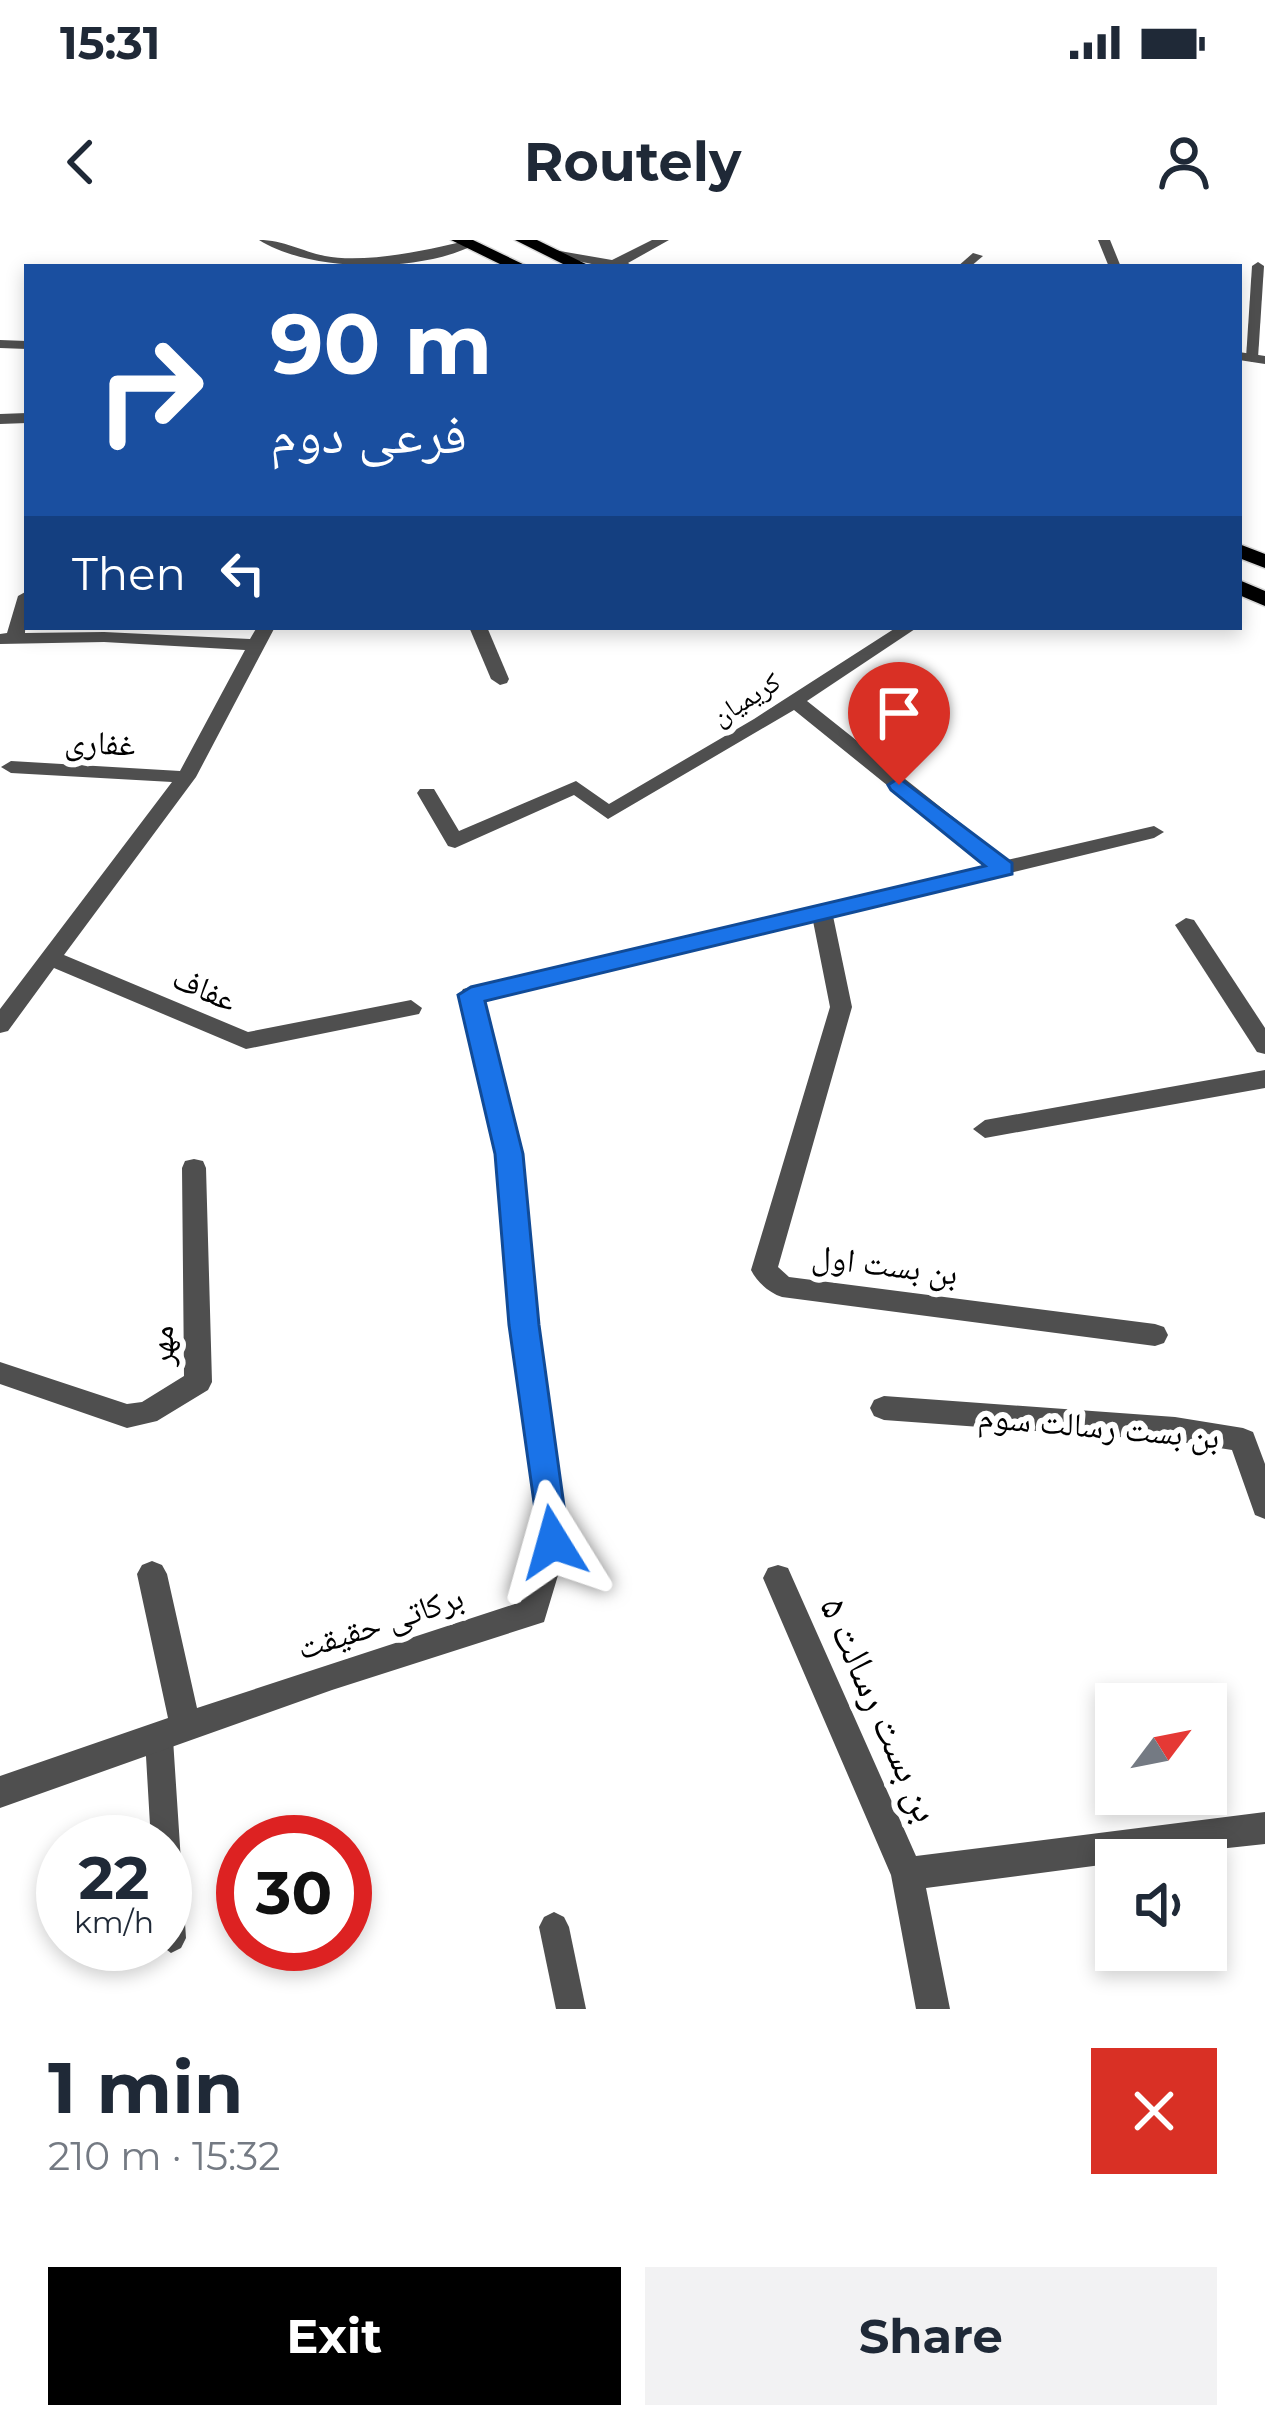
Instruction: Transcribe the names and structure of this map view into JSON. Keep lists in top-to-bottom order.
{
  "streets": {
    "street": [
      "کریمیان",
      "غفاری",
      "عفاف",
      "بن بست اول",
      "مهر",
      "بن بست رسالت سوم",
      "برکاتی حقیقت",
      "بن بست رسالت ۵"
    ]
  },
  "crossings": [
    ["بن بست اول", "برکاتی حقیقت"]
  ],
  "north": "top right",
  "page": {
    "status": "15:31",
    "header": "Routely",
    "turn": ["90 m", "فرعی دوم"],
    "then": "Then",
    "speed": "22 km/h",
    "limit": "30",
    "heading": ["1 min", "210 m · 15:32"],
    "buttons": ["Exit", "Share"]
  }
}
